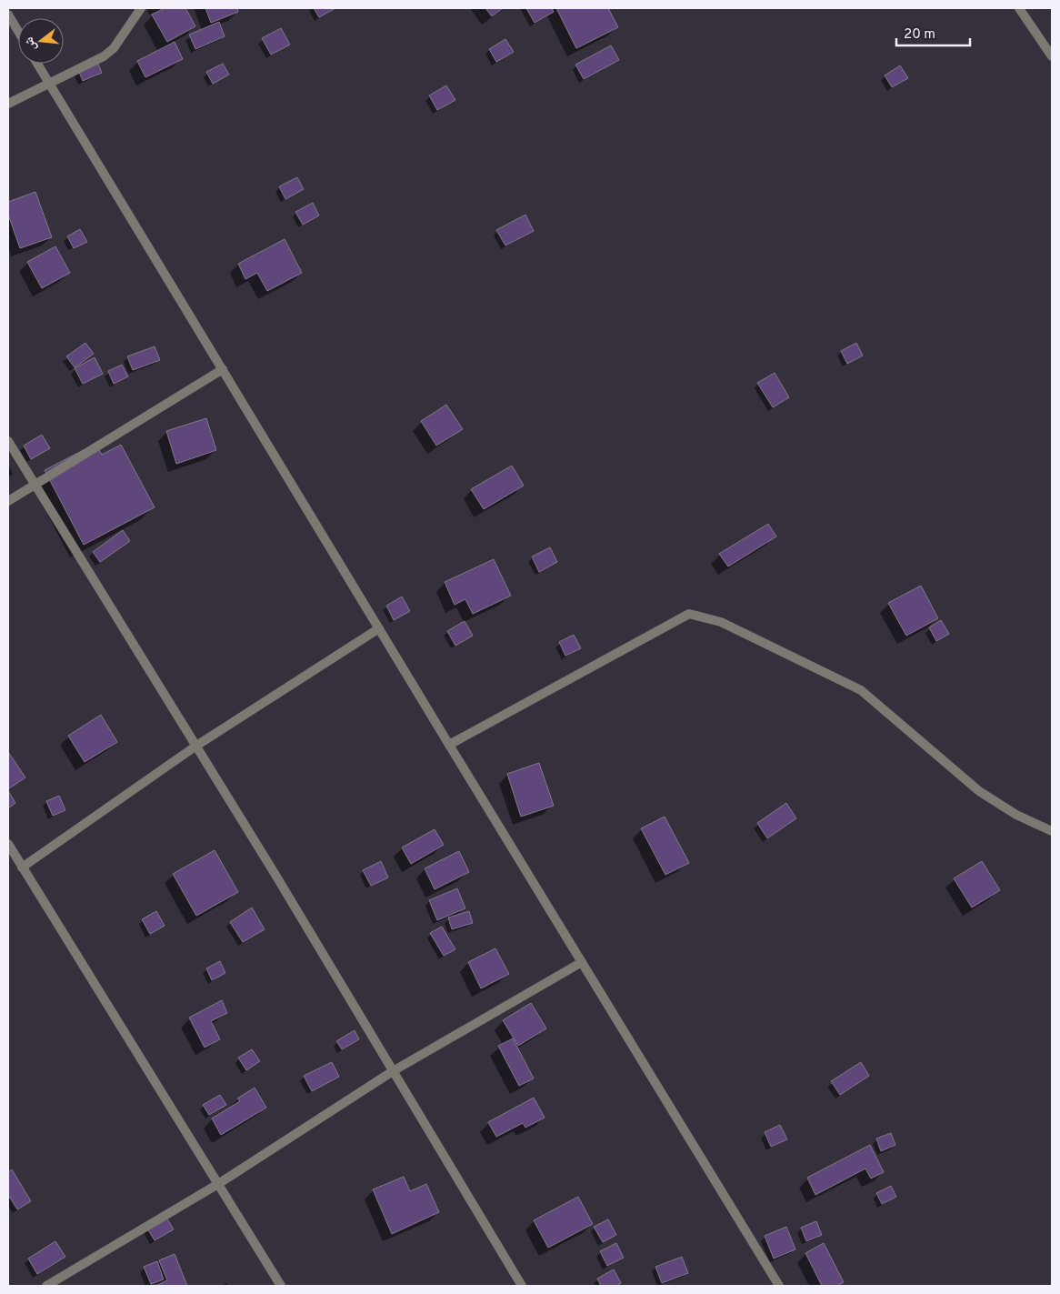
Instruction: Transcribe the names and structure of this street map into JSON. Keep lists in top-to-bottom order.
{
  "scale_bar": "20 m",
  "north": "left"
}
